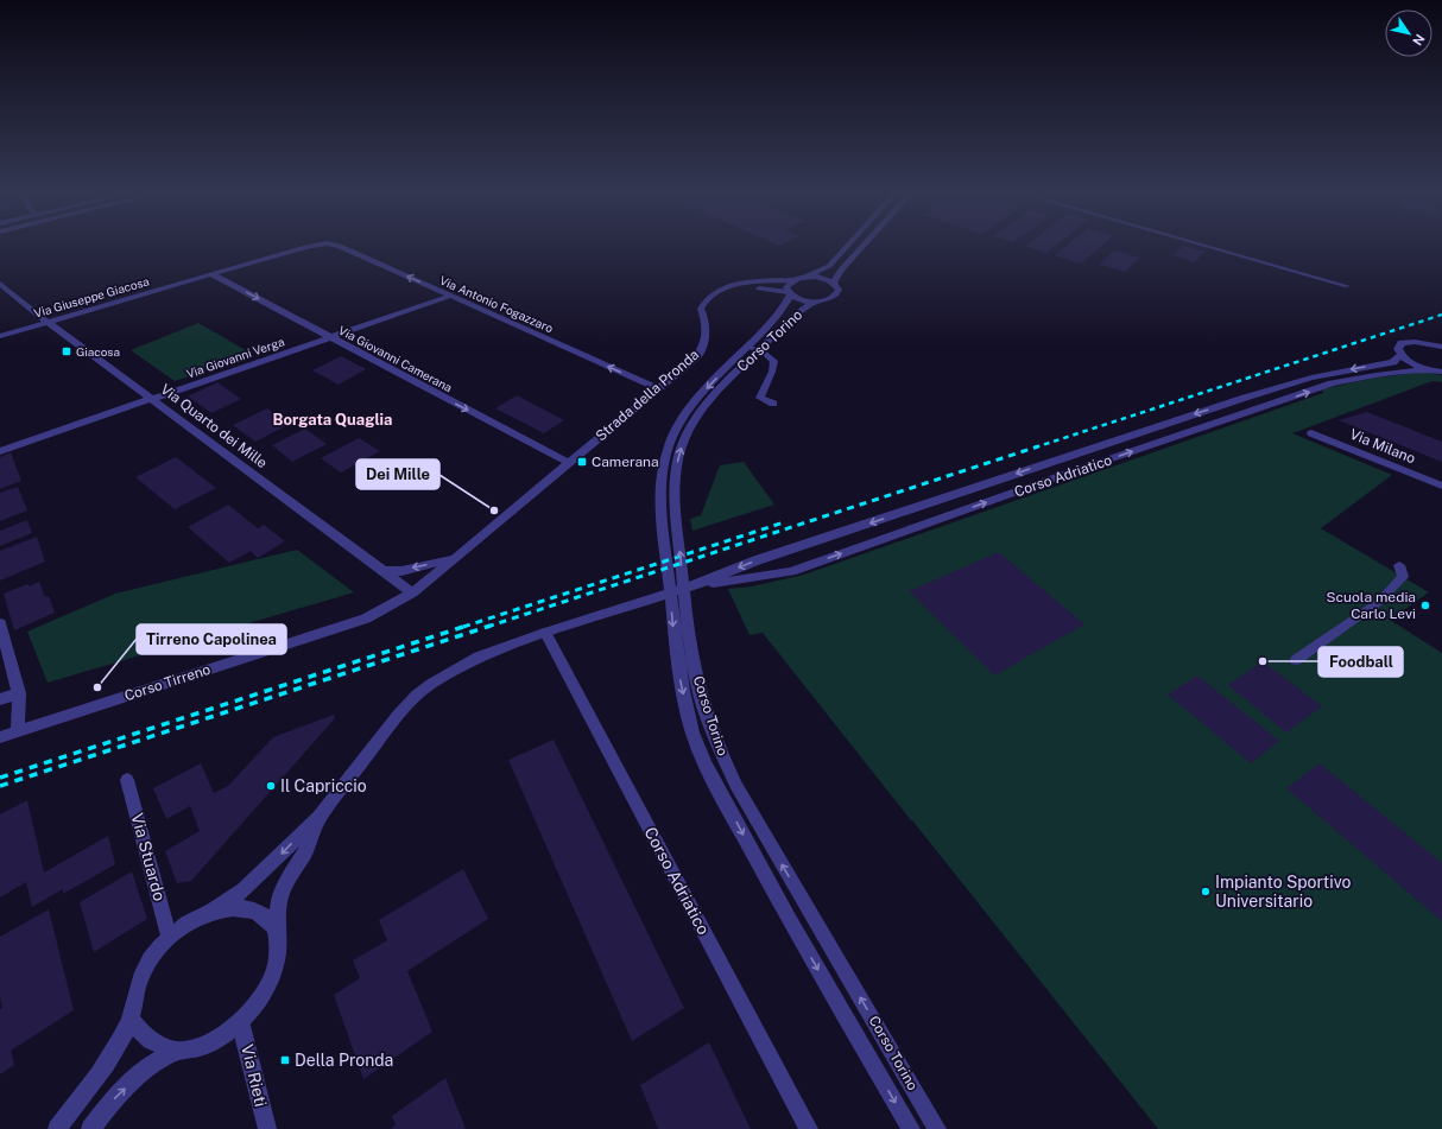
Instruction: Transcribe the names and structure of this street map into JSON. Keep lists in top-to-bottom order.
{
  "streets": {
    "street": [
      "Via Giuseppe Giacosa",
      "Via Antonio Fogazzaro",
      "Corso Torino",
      "Via Giovanni Verga",
      "Via Giovanni Camerana",
      "Strada della Pronda",
      "Via Quarto dei Mille",
      "Via Milano",
      "Corso Adriatico",
      "Corso Tirreno",
      "Via Stuardo",
      "Via Rieti"
    ]
  },
  "crossings": [
    ["Via Giuseppe Giacosa", "Via Antonio Fogazzaro"],
    ["Via Giuseppe Giacosa", "Via Giovanni Camerana"],
    ["Via Giuseppe Giacosa", "Via Quarto dei Mille"],
    ["Via Antonio Fogazzaro", "Via Giovanni Verga"],
    ["Via Antonio Fogazzaro", "Strada della Pronda"],
    ["Corso Torino", "Strada della Pronda"],
    ["Via Giovanni Verga", "Via Giovanni Camerana"],
    ["Via Giovanni Verga", "Via Quarto dei Mille"],
    ["Via Giovanni Camerana", "Strada della Pronda"],
    ["Strada della Pronda", "Via Quarto dei Mille"],
    ["Strada della Pronda", "Corso Tirreno"],
    ["Via Quarto dei Mille", "Corso Tirreno"],
    ["Via Stuardo", "Via Rieti"]
  ],
  "one_way": ["Via Antonio Fogazzaro", "Via Giovanni Camerana"],
  "districts": ["Borgata Quaglia"],
  "places": {
    "transit": ["Giacosa", "Camerana", "Della Pronda"],
    "other": [
      "Dei Mille",
      "Scuola media Carlo Levi",
      "Foodball",
      "Tirreno Capolinea",
      "Il Capriccio",
      "Impianto Sportivo Universitario"
    ]
  },
  "north": "bottom right"
}
